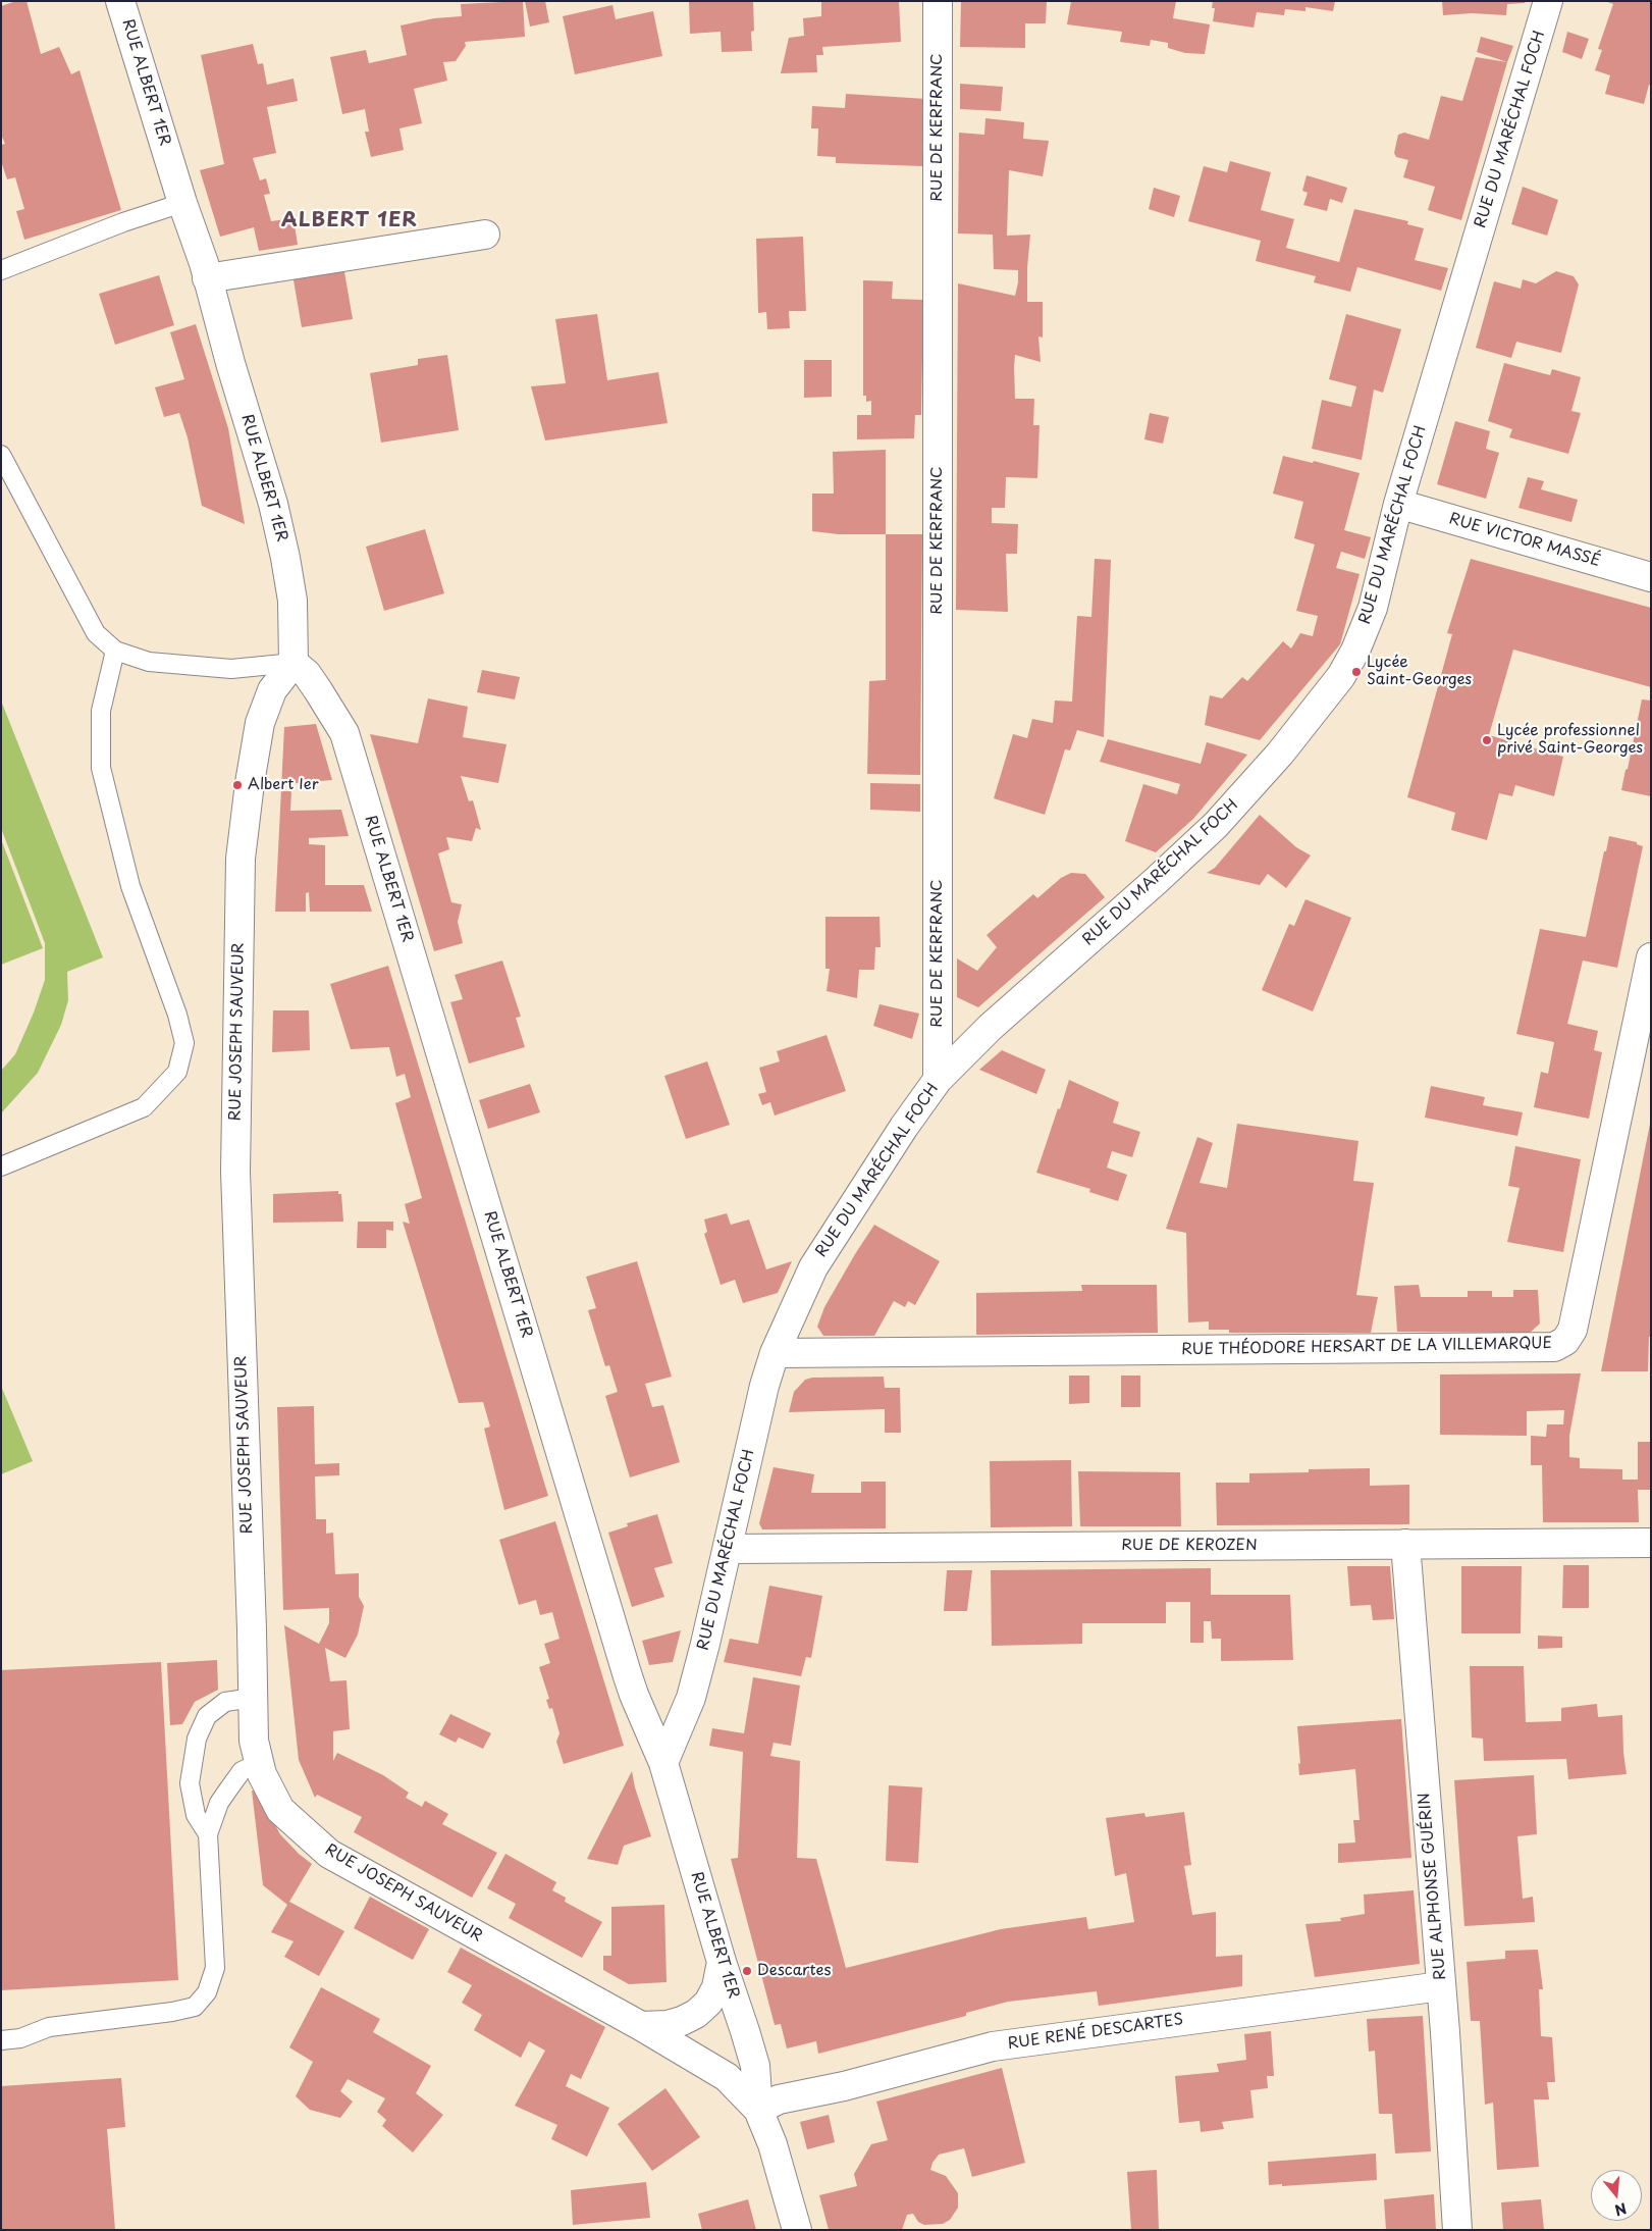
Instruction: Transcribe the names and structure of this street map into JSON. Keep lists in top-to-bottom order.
{
  "streets": {
    "street": [
      "RUE ALBERT 1ER",
      "RUE DE KERFRANC",
      "RUE DU MARÉCHAL FOCH",
      "RUE VICTOR MASSÉ",
      "RUE JOSEPH SAUVEUR",
      "RUE THÉODORE HERSART DE LA VILLEMARQUE",
      "RUE DE KEROZEN",
      "RUE ALPHONSE GUÉRIN",
      "RUE RENÉ DESCARTES"
    ]
  },
  "crossings": [
    ["RUE ALBERT 1ER", "RUE DU MARÉCHAL FOCH"],
    ["RUE ALBERT 1ER", "RUE JOSEPH SAUVEUR"],
    ["RUE ALBERT 1ER", "RUE RENÉ DESCARTES"],
    ["RUE DE KERFRANC", "RUE DU MARÉCHAL FOCH"],
    ["RUE DU MARÉCHAL FOCH", "RUE VICTOR MASSÉ"],
    ["RUE DU MARÉCHAL FOCH", "RUE THÉODORE HERSART DE LA VILLEMARQUE"],
    ["RUE DU MARÉCHAL FOCH", "RUE DE KEROZEN"],
    ["RUE JOSEPH SAUVEUR", "RUE RENÉ DESCARTES"],
    ["RUE DE KEROZEN", "RUE ALPHONSE GUÉRIN"],
    ["RUE ALPHONSE GUÉRIN", "RUE RENÉ DESCARTES"]
  ],
  "districts": ["ALBERT 1ER"],
  "places": [
    "Lycée Saint-Georges",
    "Lycée professionnel privé Saint-Georges",
    "Albert Ier",
    "Descartes"
  ],
  "north": "bottom"
}
